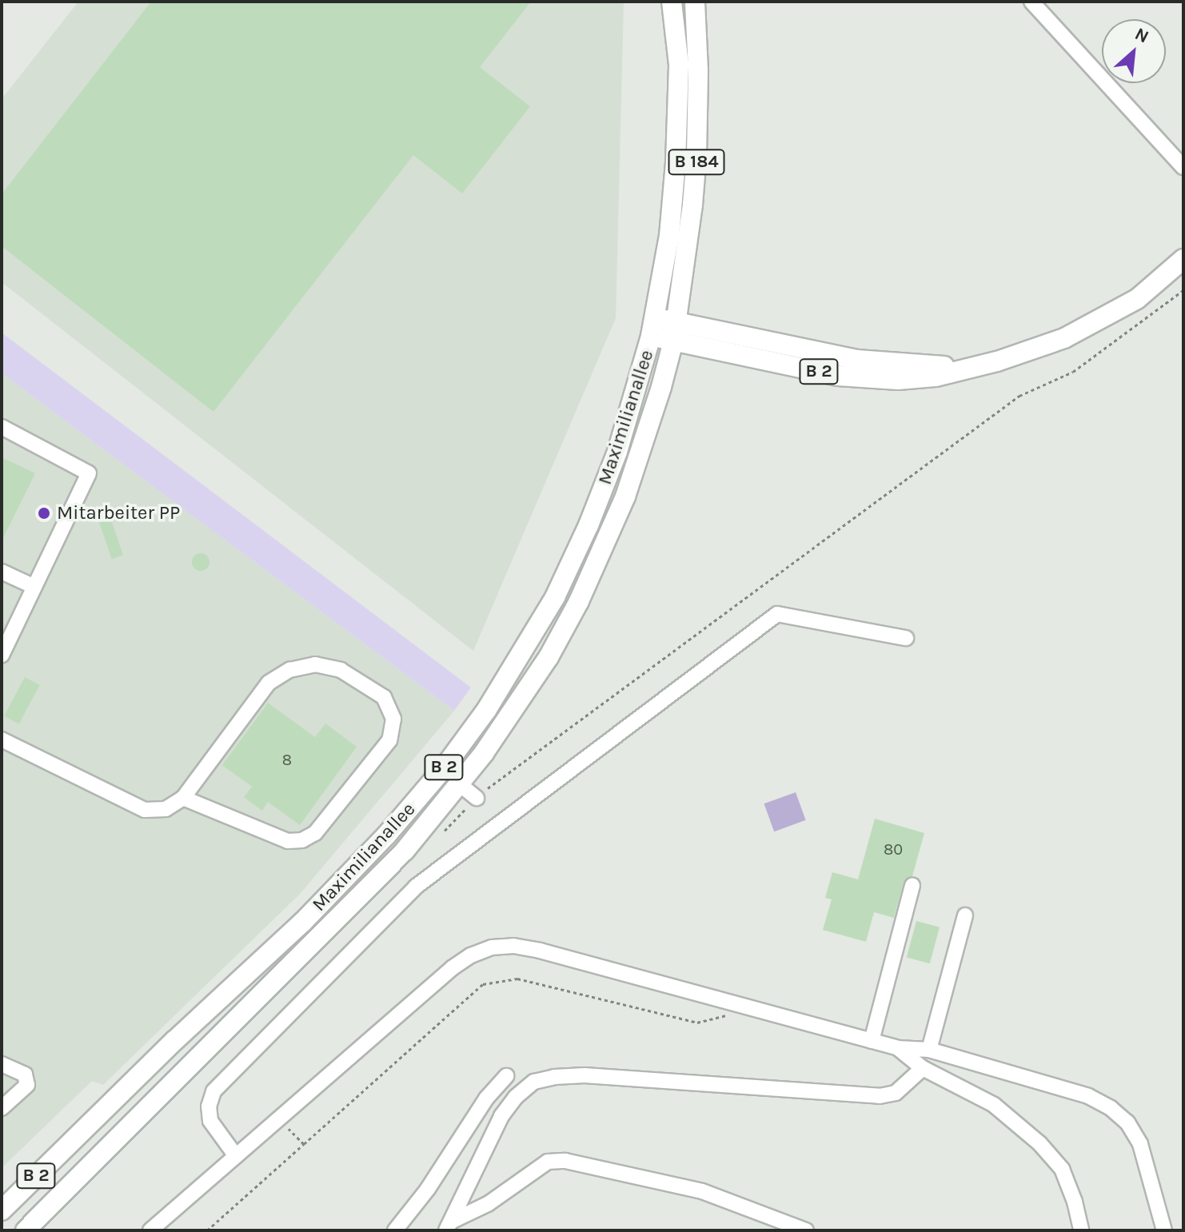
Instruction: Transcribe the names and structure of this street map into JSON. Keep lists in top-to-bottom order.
{
  "streets": {
    "main road": ["B 184", "B 2", "Maximilianallee"]
  },
  "crossings": [
    ["B 184", "B 2"],
    ["B 184", "Maximilianallee"],
    ["B 2", "Maximilianallee"]
  ],
  "places": ["Mitarbeiter PP"],
  "house_numbers": ["8", "80"],
  "north": "top right"
}
